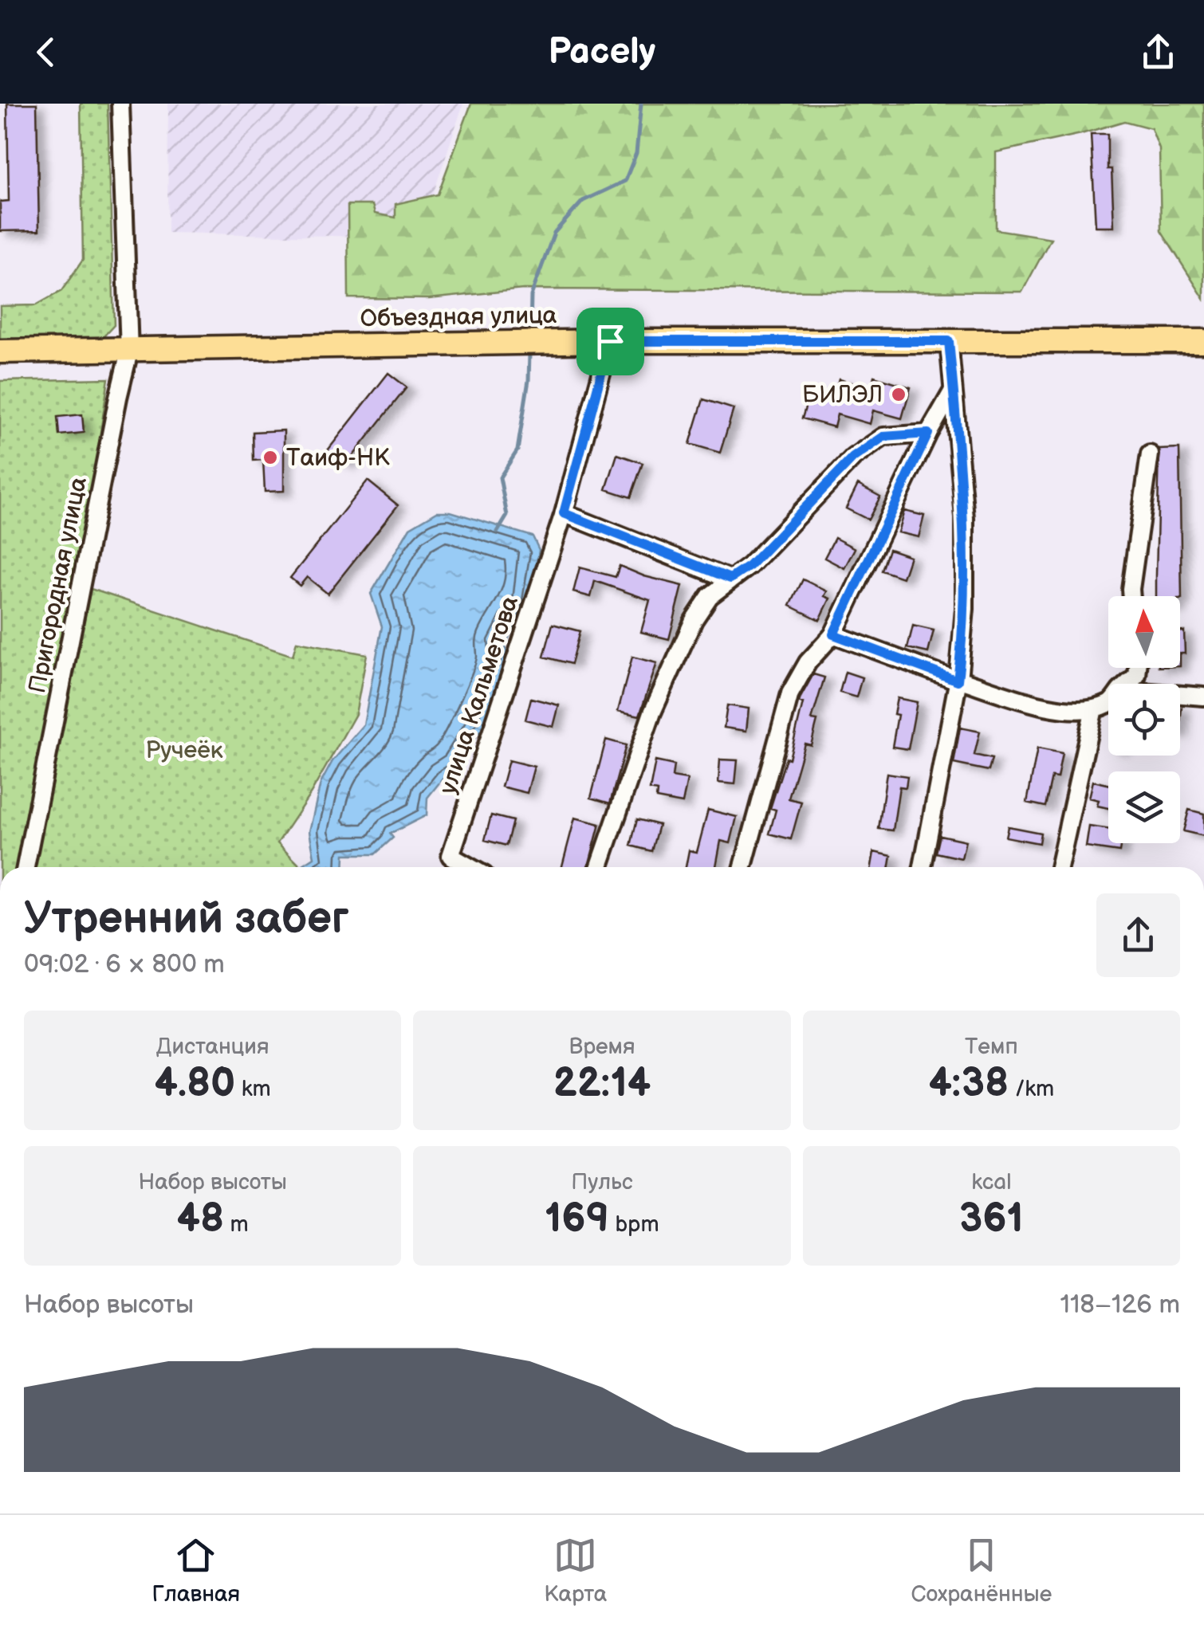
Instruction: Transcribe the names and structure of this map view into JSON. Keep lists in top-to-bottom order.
{
  "streets": {
    "main road": ["Объездная улица"],
    "street": ["Пригородная улица", "улица Кальметова"]
  },
  "crossings": [
    ["Объездная улица", "Пригородная улица"],
    ["Объездная улица", "улица Кальметова"]
  ],
  "parks": ["Ручеёк"],
  "places": ["БИЛЭЛ", "Таиф-НК"],
  "north": "top",
  "page": {
    "header": "Pacely",
    "heading": ["Утренний забег", "09:02 · 6 × 800 m"],
    "stats": [
      ["Дистанция", "4.80 km"],
      ["Время", "22:14"],
      ["Темп", "4:38 /km"],
      ["Набор высоты", "48 m"],
      ["Пульс", "169 bpm"],
      ["kcal", "361"]
    ],
    "chart": ["Набор высоты", "118–126 m"],
    "tabs": ["Главная", "Карта", "Сохранённые"]
  }
}
